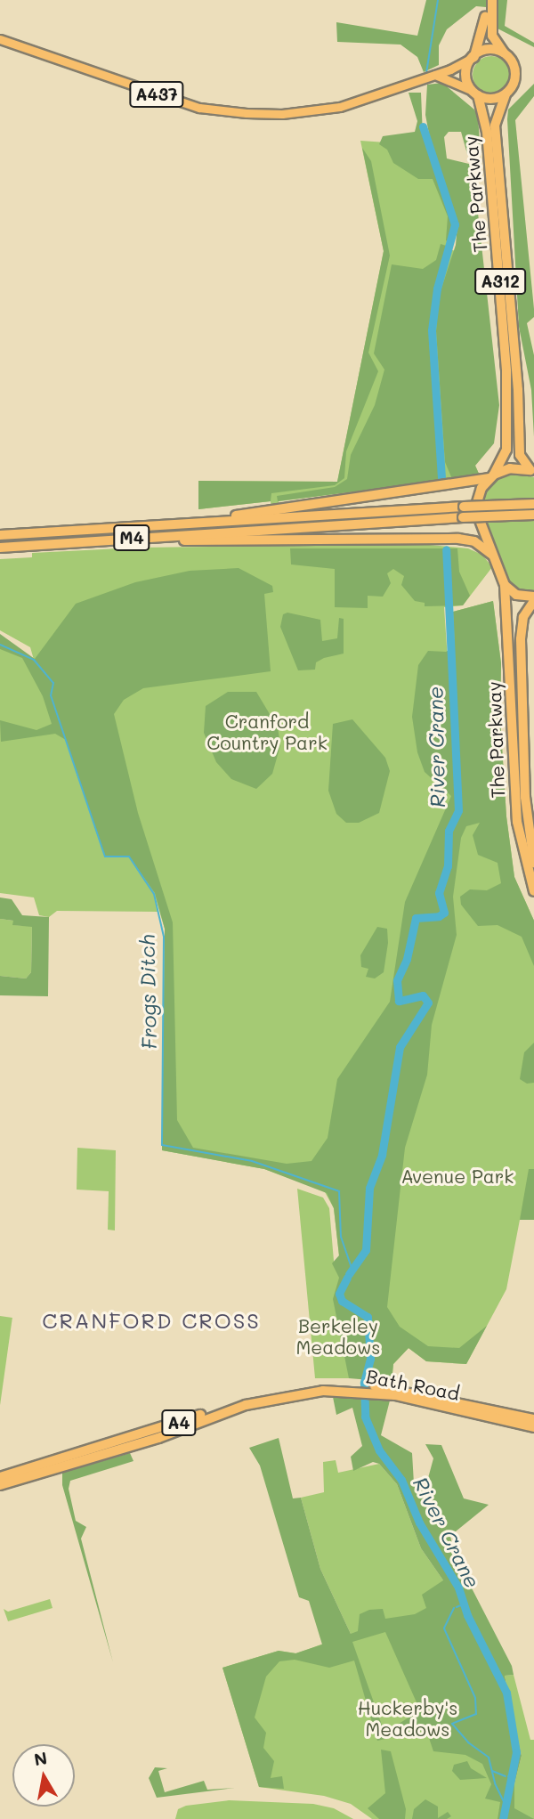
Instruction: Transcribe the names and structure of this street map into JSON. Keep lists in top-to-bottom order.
{
  "streets": {
    "highway": [
      "The Parkway",
      "A312",
      "M4",
      "Bath Road",
      "A4"
    ],
    "main road": ["A437"]
  },
  "crossings": [
    ["A437", "The Parkway"],
    ["The Parkway", "A312"],
    ["The Parkway", "M4"],
    ["A312", "M4"]
  ],
  "districts": ["CRANFORD CROSS"],
  "water": ["River Crane", "Frogs Ditch"],
  "parks": [
    "Cranford Country Park",
    "Avenue Park",
    "Berkeley Meadows",
    "Huckerby's Meadows"
  ],
  "north": "top"
}
